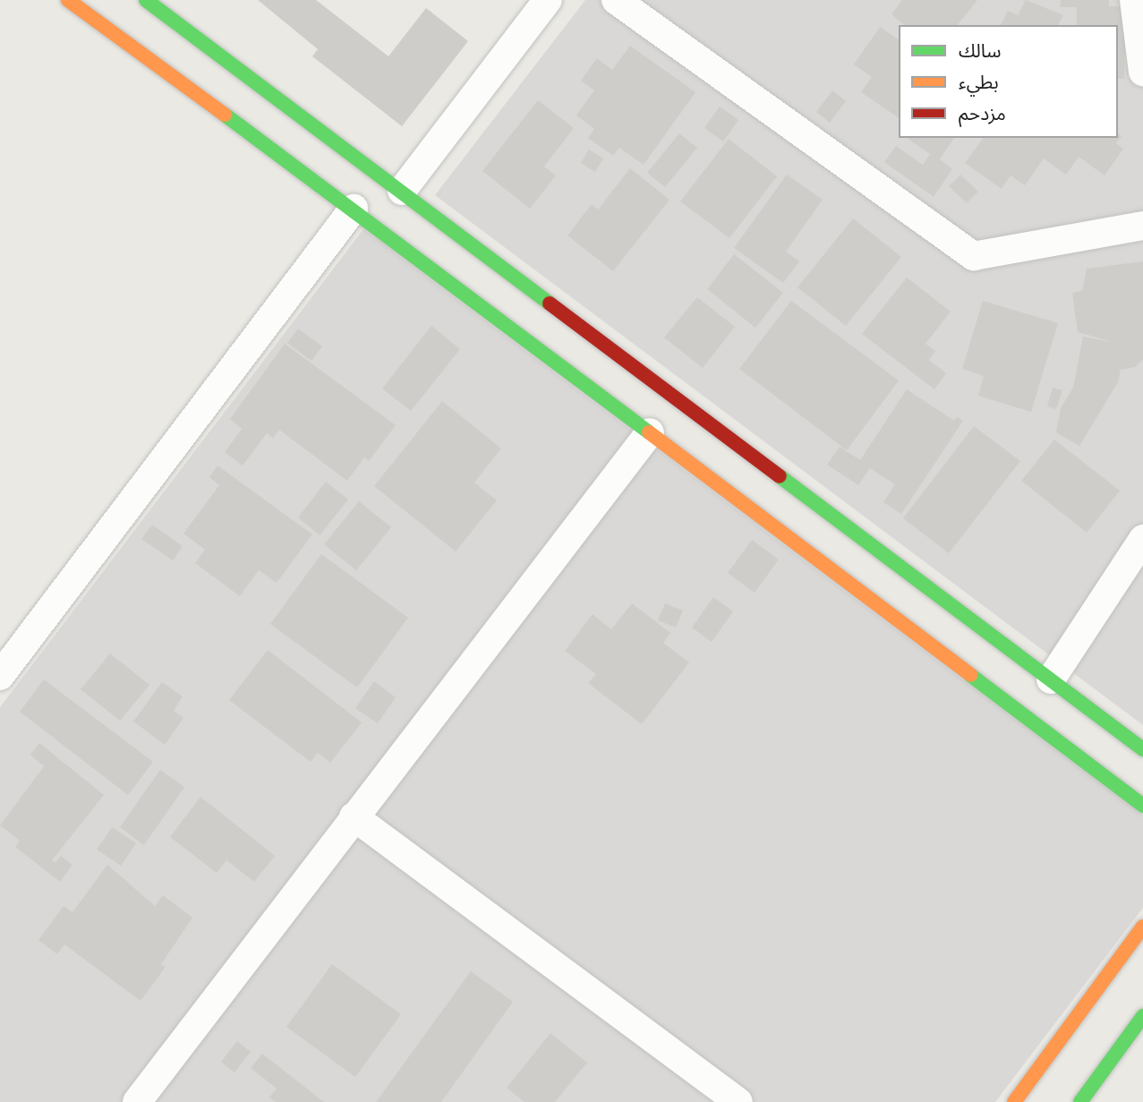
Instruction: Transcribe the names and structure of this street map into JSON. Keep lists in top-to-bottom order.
{
  "legend": ["سالك", "بطيء", "مزدحم"]
}
